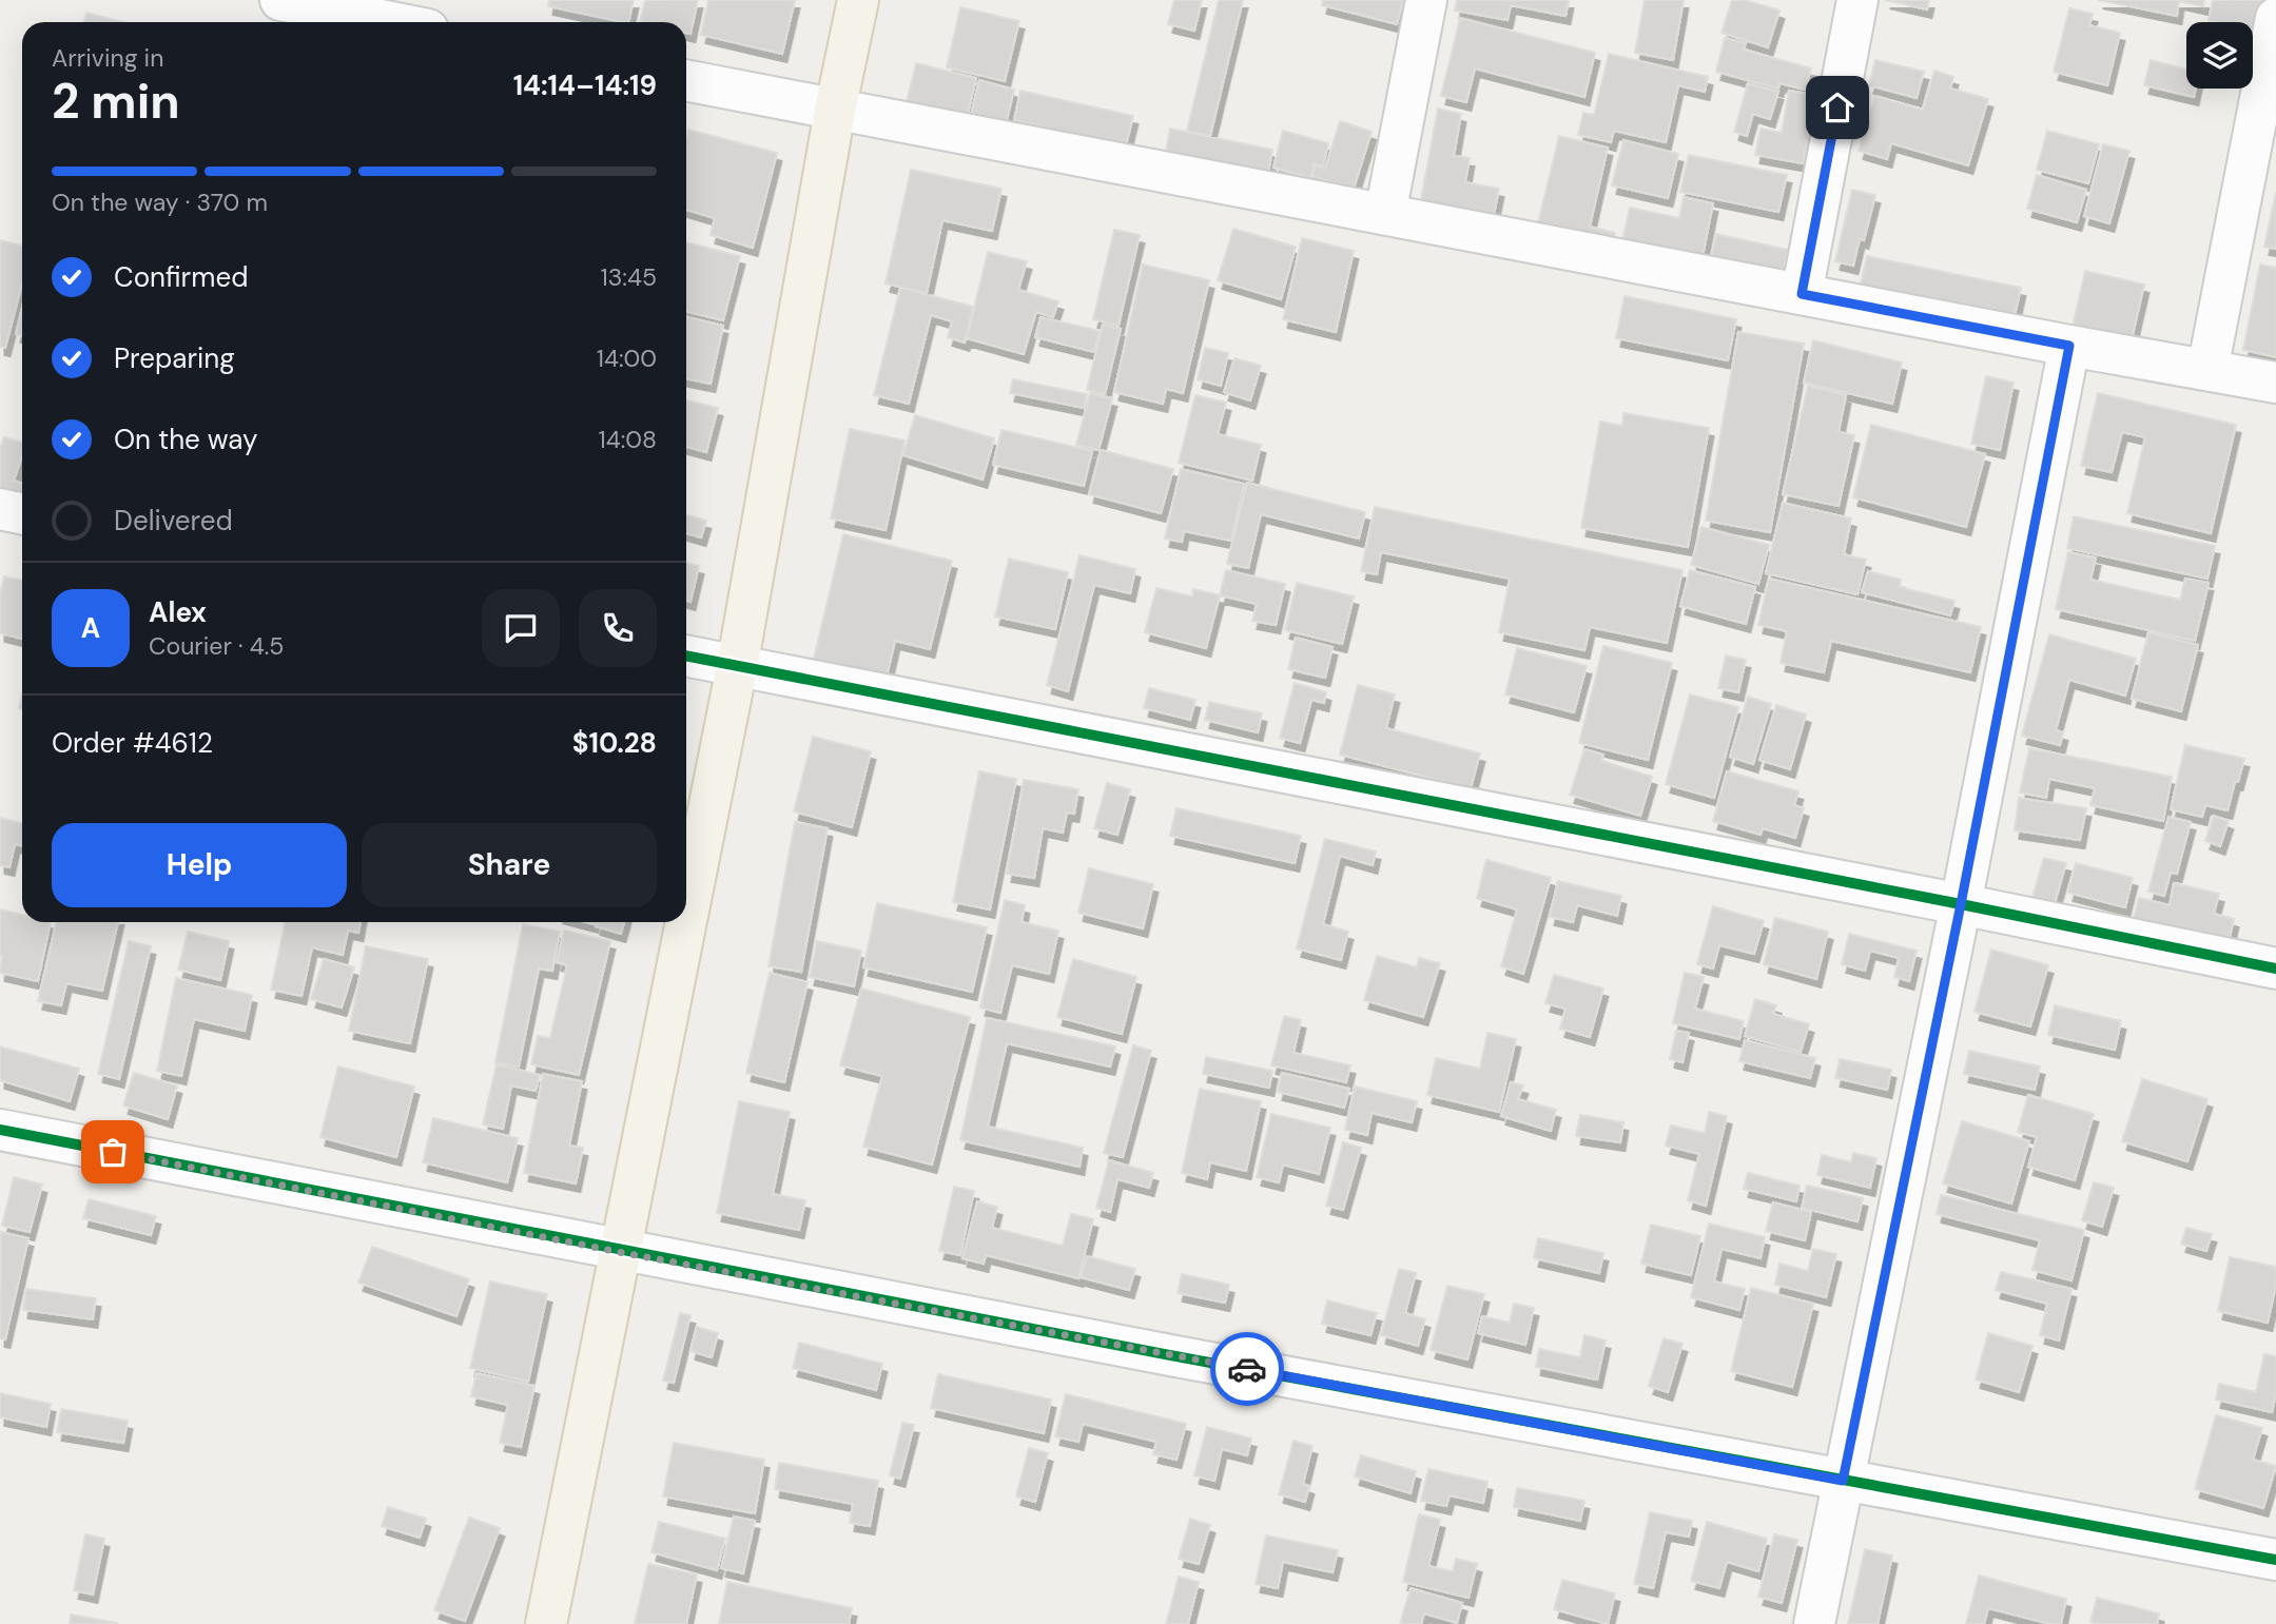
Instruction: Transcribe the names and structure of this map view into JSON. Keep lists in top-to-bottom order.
{
  "page": {
    "heading": ["2 min", "Arriving in", "14:14–14:19"],
    "panel": [
      "Alex",
      "Courier · 4.5",
      "Order #4612",
      "$10.28"
    ],
    "bar": "On the way · 370 m",
    "list": [
      ["Confirmed", "13:45"],
      ["Preparing", "14:00"],
      ["On the way", "14:08"],
      "Delivered"
    ],
    "round": "A",
    "buttons": ["Help", "Share"]
  }
}
